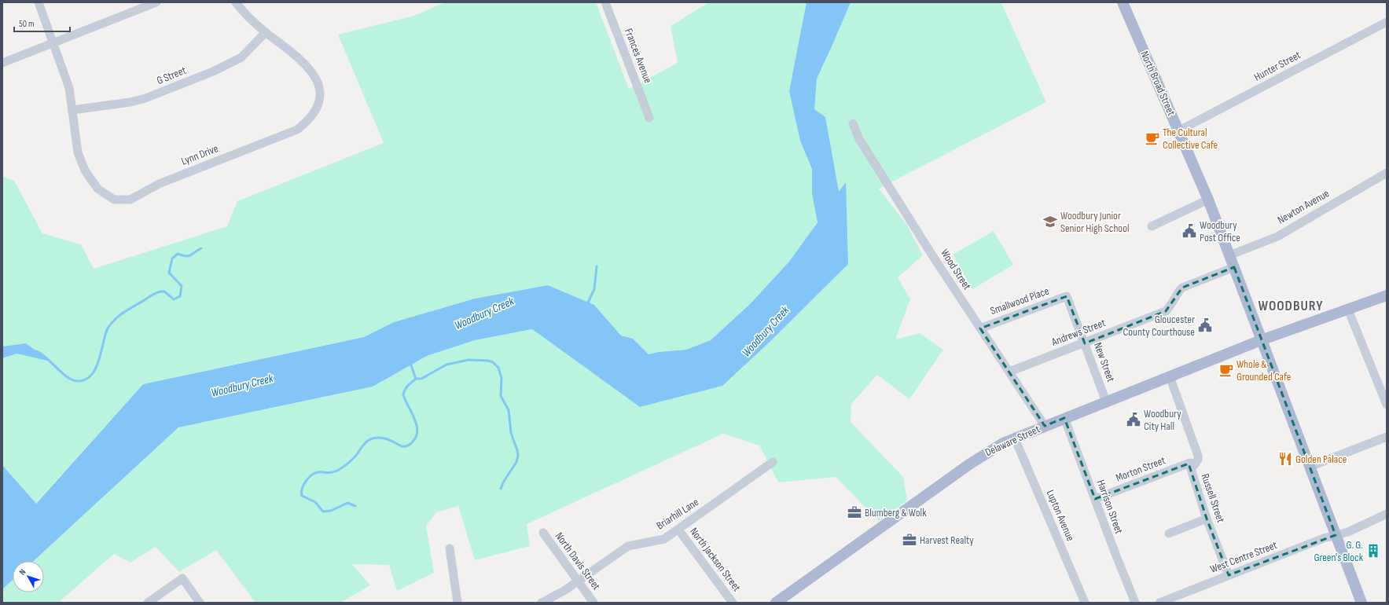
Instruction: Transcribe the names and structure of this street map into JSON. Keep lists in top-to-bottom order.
{
  "streets": {
    "main road": ["North Broad Street", "Delaware Street"],
    "street": [
      "Frances Avenue",
      "Hunter Street",
      "G Street",
      "Lynn Drive",
      "Newton Avenue",
      "Wood Street",
      "Smallwood Place",
      "Andrews Street",
      "New Street",
      "Morton Street",
      "Russell Street",
      "Harrison Street",
      "Briarhill Lane",
      "Lupton Avenue",
      "West Centre Street",
      "North Jackson Street",
      "North Davis Street"
    ]
  },
  "crossings": [
    ["Hunter Street", "North Broad Street"],
    ["G Street", "Lynn Drive"],
    ["North Broad Street", "Newton Avenue"],
    ["North Broad Street", "Andrews Street"],
    ["North Broad Street", "Delaware Street"],
    ["North Broad Street", "West Centre Street"],
    ["Wood Street", "Smallwood Place"],
    ["Wood Street", "Andrews Street"],
    ["Wood Street", "Delaware Street"],
    ["Smallwood Place", "New Street"],
    ["Andrews Street", "New Street"],
    ["New Street", "Delaware Street"],
    ["Delaware Street", "Russell Street"],
    ["Delaware Street", "Harrison Street"],
    ["Delaware Street", "Lupton Avenue"],
    ["Morton Street", "Russell Street"],
    ["Morton Street", "Harrison Street"],
    ["Russell Street", "West Centre Street"],
    ["Briarhill Lane", "North Jackson Street"],
    ["Briarhill Lane", "North Davis Street"]
  ],
  "districts": ["WOODBURY"],
  "water": ["Woodbury Creek"],
  "places": {
    "cafe": ["The Cultural Collective Cafe", "Whole & Grounded Cafe"],
    "school or university": ["Woodbury Junior Senior High School"],
    "public building": ["Woodbury Post Office", "Gloucester County Courthouse", "Woodbury City Hall"],
    "restaurant": ["Golden Palace"],
    "office": ["Blumberg & Wolk", "Harvest Realty"],
    "building": ["G. G. Green's Block"]
  },
  "scale_bar": "50 m",
  "north": "top left"
}
